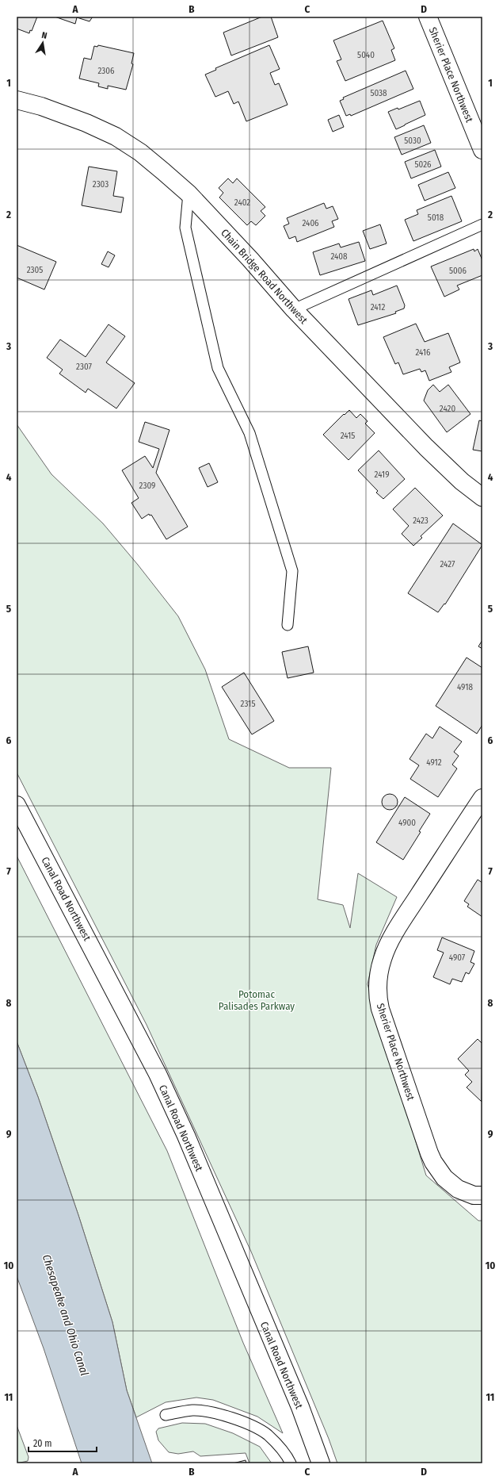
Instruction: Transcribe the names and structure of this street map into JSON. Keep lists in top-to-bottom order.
{
  "streets": {
    "main road": ["Sherier Place Northwest", "Chain Bridge Road Northwest", "Canal Road Northwest"]
  },
  "water": ["Chesapeake and Ohio Canal"],
  "parks": ["Potomac Palisades Parkway"],
  "house_numbers": [
    "5040",
    "2306",
    "5038",
    "5030",
    "5026",
    "2303",
    "2402",
    "5018",
    "2406",
    "2408",
    "2305",
    "5006",
    "2412",
    "2416",
    "2307",
    "2420",
    "2415",
    "2419",
    "2309",
    "2423",
    "2427",
    "4918",
    "2315",
    "4912",
    "4900",
    "4907"
  ],
  "scale_bar": "20 m",
  "north": "top",
  "grid": {
    "columns": [
      "A",
      "B",
      "C",
      "D"
    ],
    "rows": [
      "1",
      "2",
      "3",
      "4",
      "5",
      "6",
      "7",
      "8",
      "9",
      "10",
      "11"
    ]
  }
}
